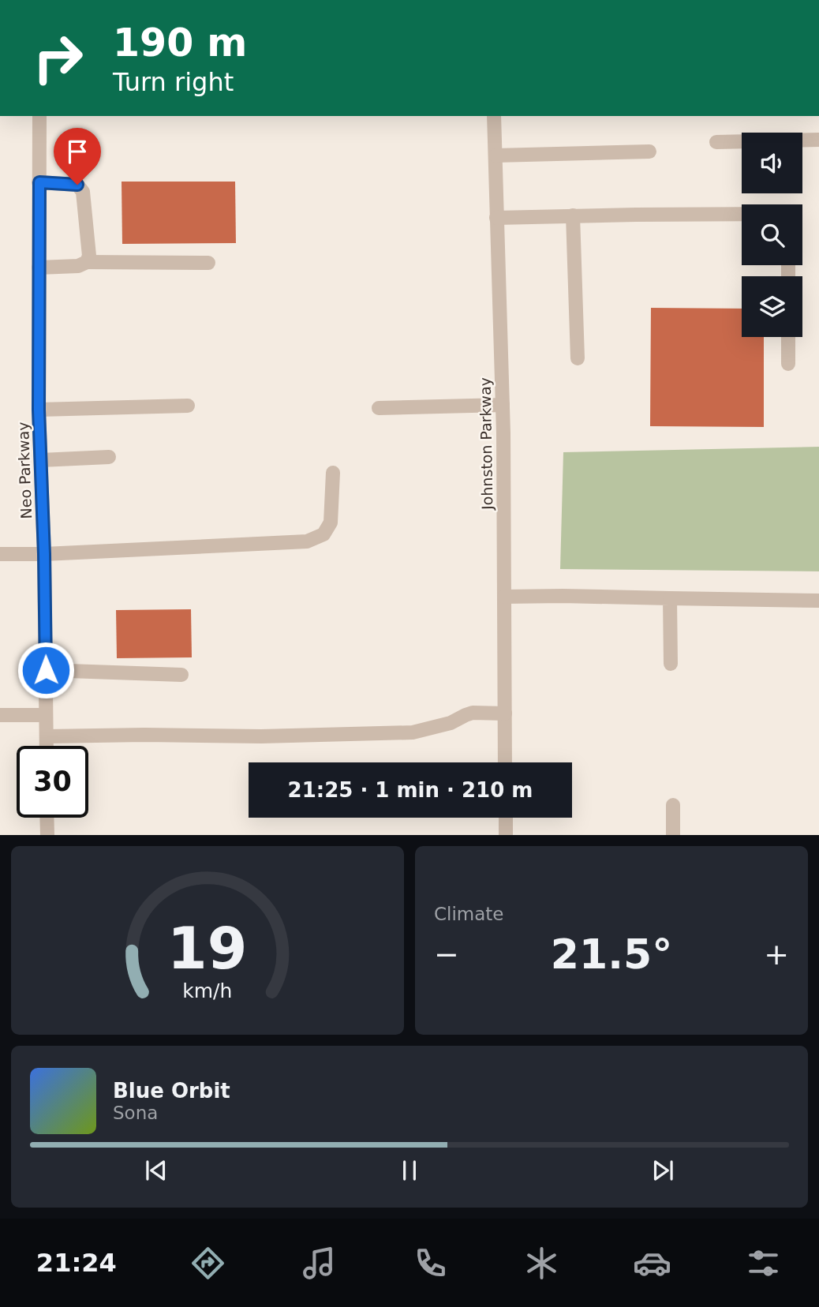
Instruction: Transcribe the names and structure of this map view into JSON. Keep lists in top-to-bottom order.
{
  "streets": {
    "street": ["Johnston Parkway", "Neo Parkway"]
  },
  "page": {
    "turn": ["190 m", "Turn right"],
    "limit": "30",
    "trip": "21:25 · 1 min · 210 m",
    "tile": "Climate",
    "heat": ["−", "21.5°", "+"],
    "song": ["Blue Orbit", "Sona"],
    "tabs": "21:24",
    "gauge": ["19", "km/h"]
  }
}
